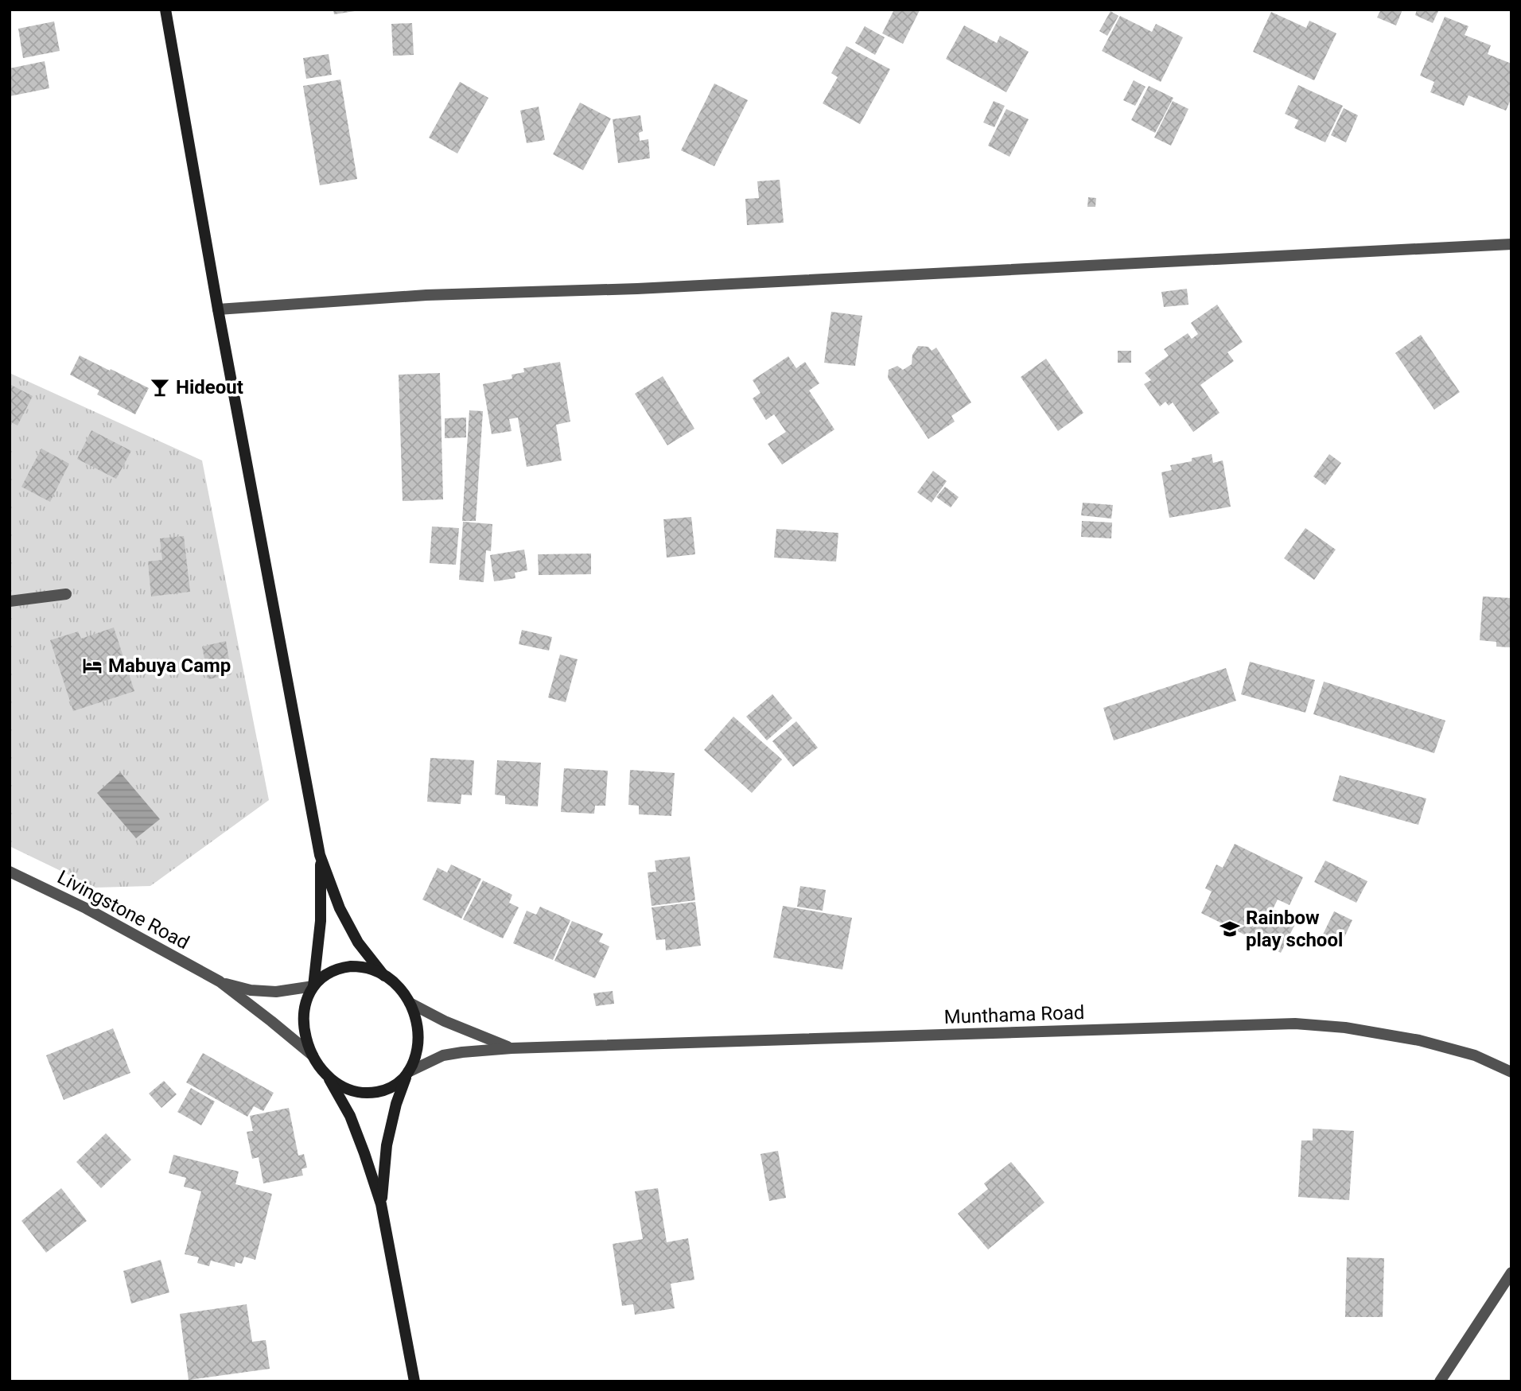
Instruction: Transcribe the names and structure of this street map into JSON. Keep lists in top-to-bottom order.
{
  "streets": {
    "street": ["Livingstone Road", "Munthama Road"]
  },
  "crossings": [
    ["Livingstone Road", "Munthama Road"]
  ],
  "places": {
    "bar": ["Hideout"],
    "hotel": ["Mabuya Camp"],
    "school or university": ["Rainbow play school"]
  }
}
